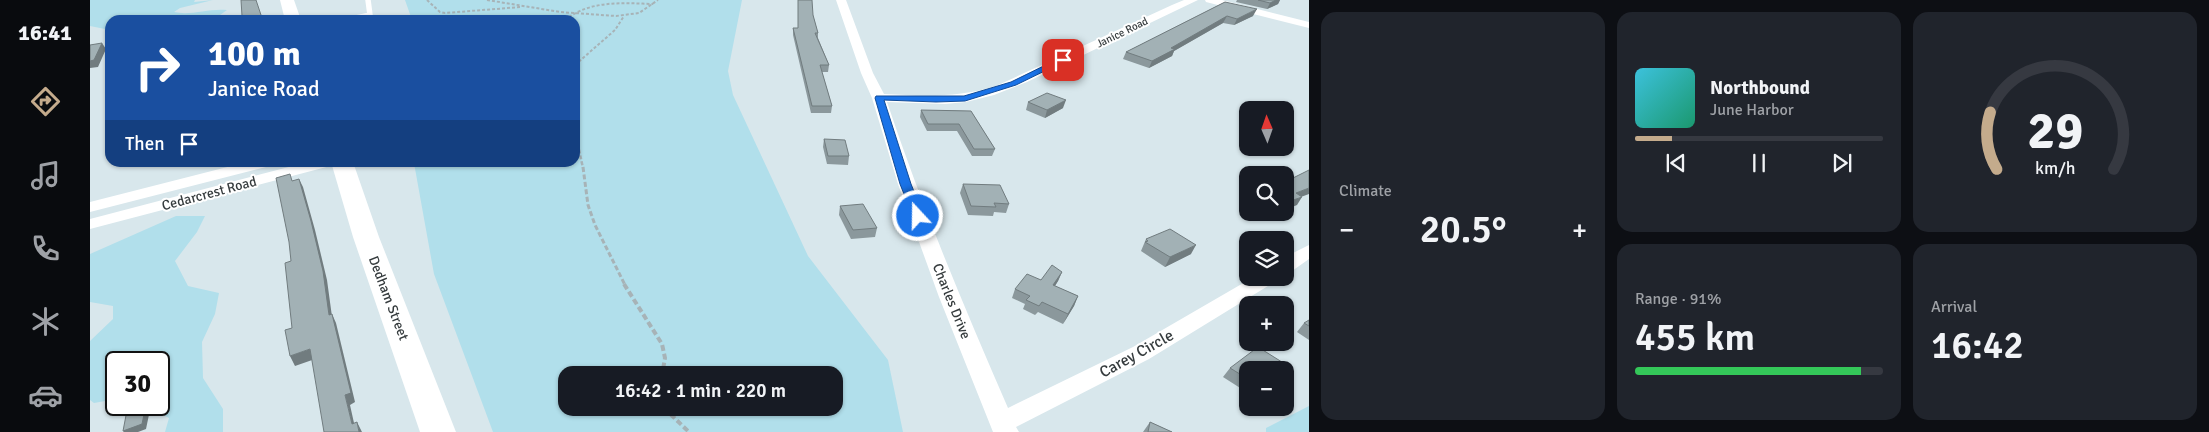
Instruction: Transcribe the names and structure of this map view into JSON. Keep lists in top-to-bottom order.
{
  "streets": {
    "main road": ["Dedham Street"],
    "street": [
      "Janice Road",
      "Cedarcrest Road",
      "Charles Drive",
      "Carey Circle"
    ]
  },
  "crossings": [
    ["Janice Road", "Charles Drive"],
    ["Charles Drive", "Carey Circle"]
  ],
  "north": "top",
  "page": {
    "tabs": "16:41",
    "tile": [
      "Climate",
      ["Range · 91%", "455 km"],
      ["Arrival", "16:42"]
    ],
    "turn": ["100 m", "Janice Road"],
    "song": ["Northbound", "June Harbor"],
    "map_buttons": ["+", "−"],
    "then": "Then",
    "heat": ["−", "20.5°", "+"],
    "limit": "30",
    "trip": "16:42 · 1 min · 220 m",
    "gauge": ["29", "km/h"]
  }
}
